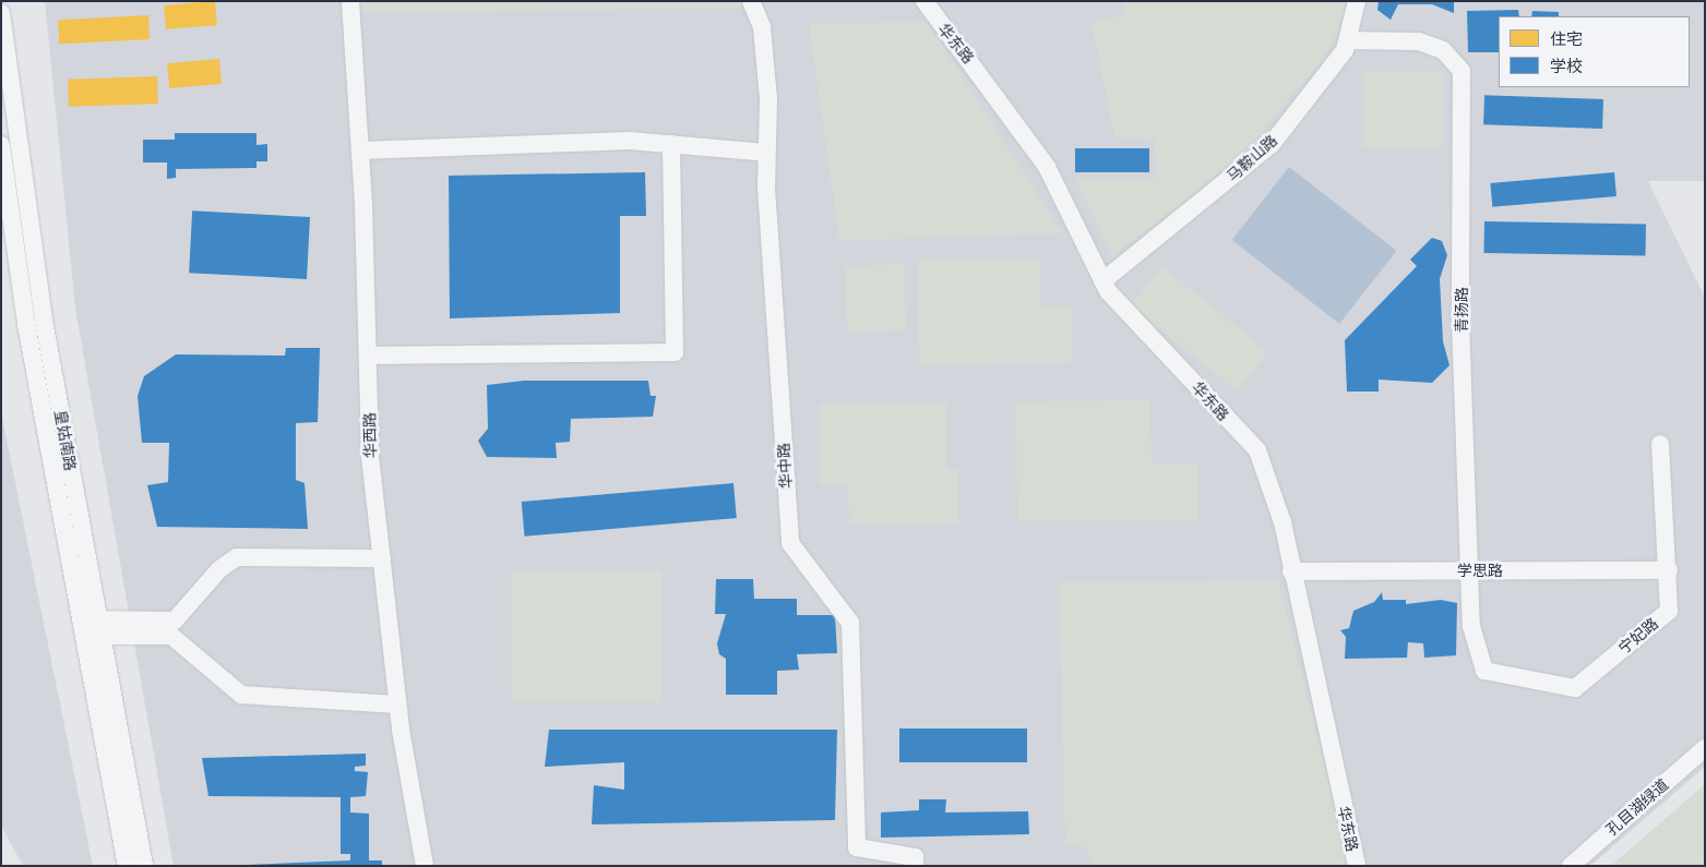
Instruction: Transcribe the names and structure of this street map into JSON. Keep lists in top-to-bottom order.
{
  "streets": {
    "street": [
      "华东路",
      "马鞍山路",
      "青扬路",
      "华西路",
      "皇姑南路",
      "华中路",
      "学思路",
      "宁妃路",
      "孔目湖绿道"
    ]
  },
  "crossings": [
    ["华东路", "马鞍山路"],
    ["华东路", "学思路"],
    ["马鞍山路", "青扬路"],
    ["青扬路", "学思路"],
    ["青扬路", "宁妃路"],
    ["学思路", "宁妃路"]
  ],
  "legend": ["住宅", "学校"]
}
